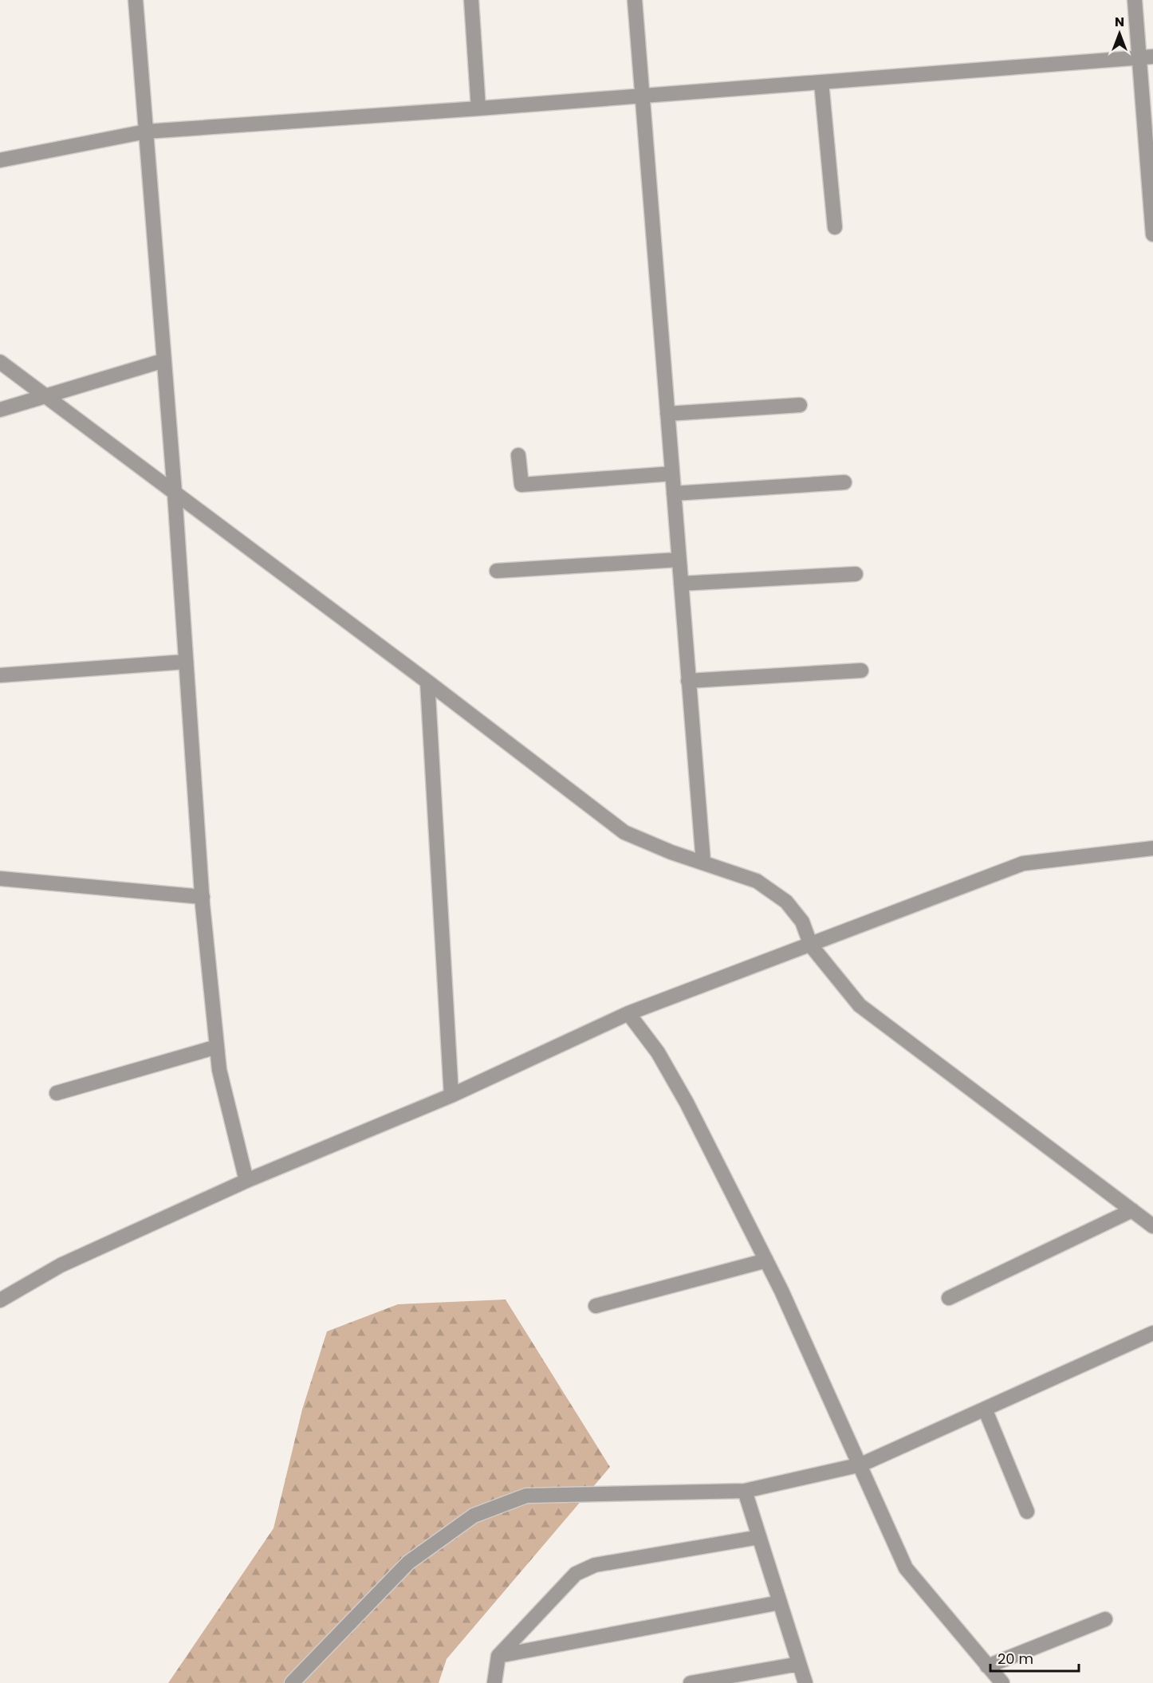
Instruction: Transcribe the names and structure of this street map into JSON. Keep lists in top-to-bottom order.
{
  "scale_bar": "20 m",
  "north": "top"
}
